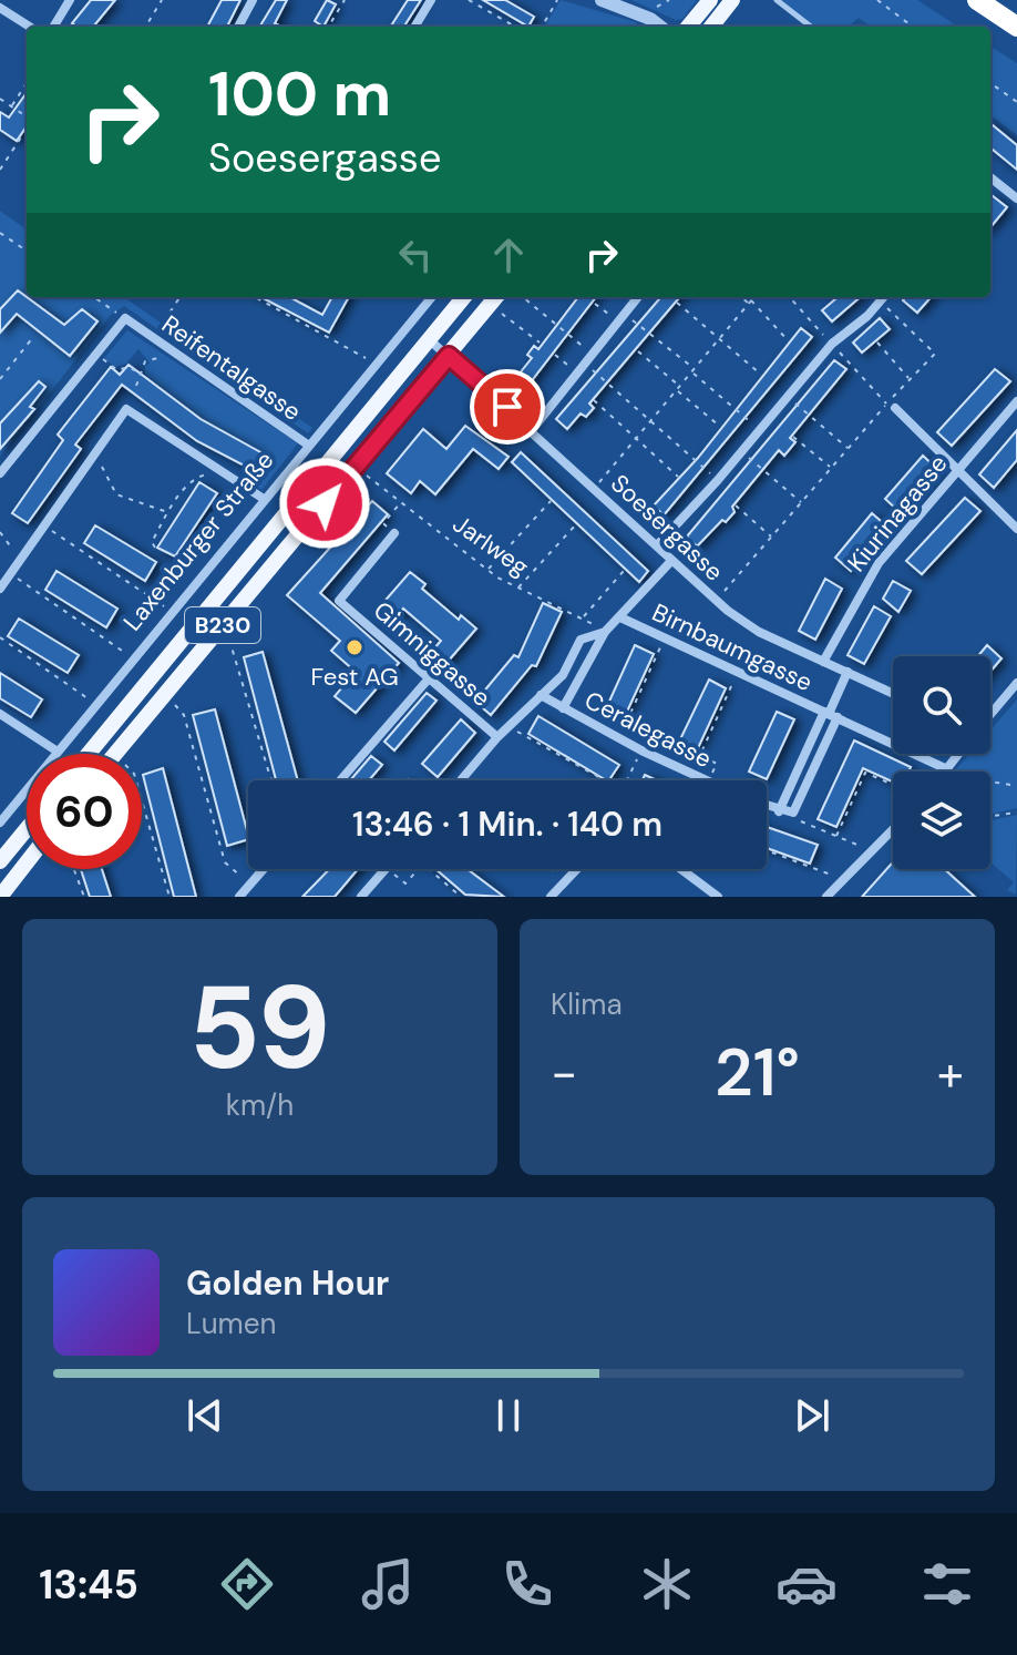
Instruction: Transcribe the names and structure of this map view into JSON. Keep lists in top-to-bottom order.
{
  "streets": {
    "main road": ["Laxenburger Straße", "B230"],
    "street": [
      "Reifentalgasse",
      "Kiurinagasse",
      "Soesergasse",
      "Birnbaumgasse",
      "Gimniggasse",
      "Ceralegasse"
    ],
    "path": ["Jarlweg"]
  },
  "crossings": [
    ["Reifentalgasse", "Laxenburger Straße"],
    ["Kiurinagasse", "Soesergasse"],
    ["Soesergasse", "Laxenburger Straße"],
    ["Soesergasse", "B230"],
    ["Soesergasse", "Birnbaumgasse"]
  ],
  "places": ["Fest AG"],
  "page": {
    "turn": ["100 m", "Soesergasse"],
    "limit": "60",
    "trip": "13:46 · 1 Min. · 140 m",
    "tile": [
      ["59", "km/h"],
      "Klima"
    ],
    "heat": ["−", "21°", "+"],
    "song": ["Golden Hour", "Lumen"],
    "tabs": "13:45"
  }
}
